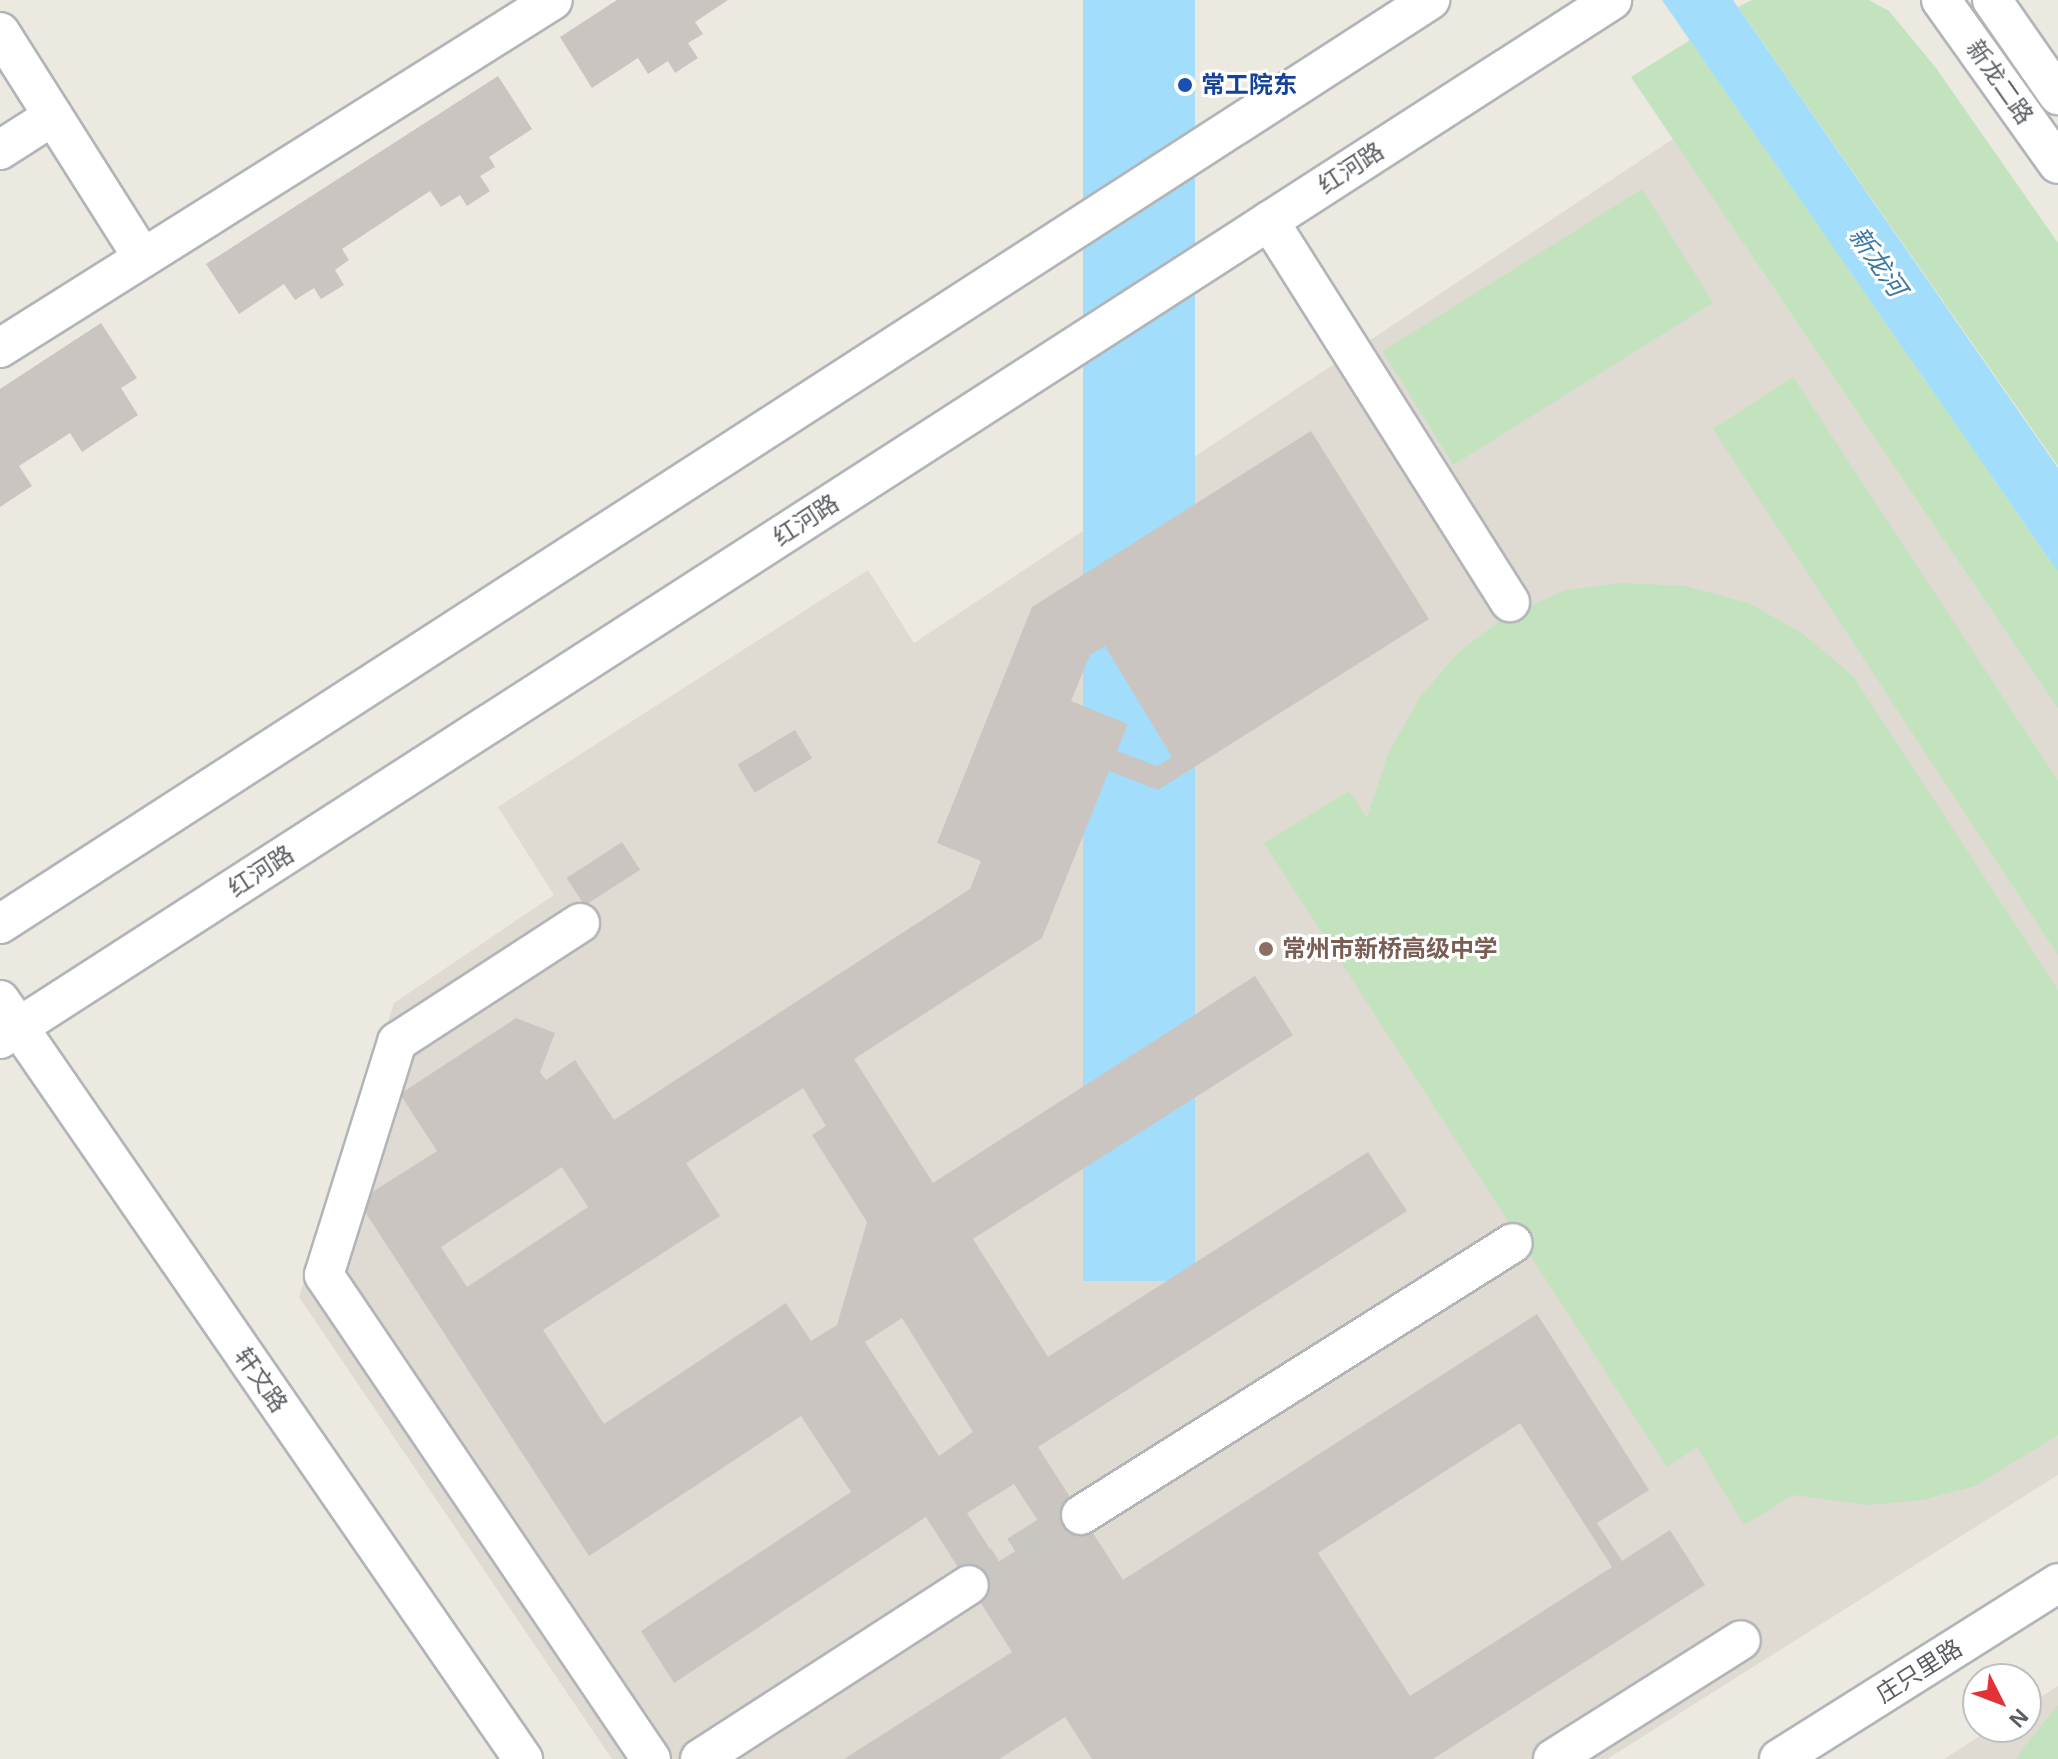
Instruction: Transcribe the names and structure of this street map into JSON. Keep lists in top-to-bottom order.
{
  "streets": {
    "street": [
      "新龙二路",
      "红河路",
      "轩文路",
      "庄只里路"
    ]
  },
  "crossings": [
    ["红河路", "轩文路"]
  ],
  "water": ["新龙河"],
  "places": ["常工院东", "常州市新桥高级中学"],
  "north": "bottom right"
}
